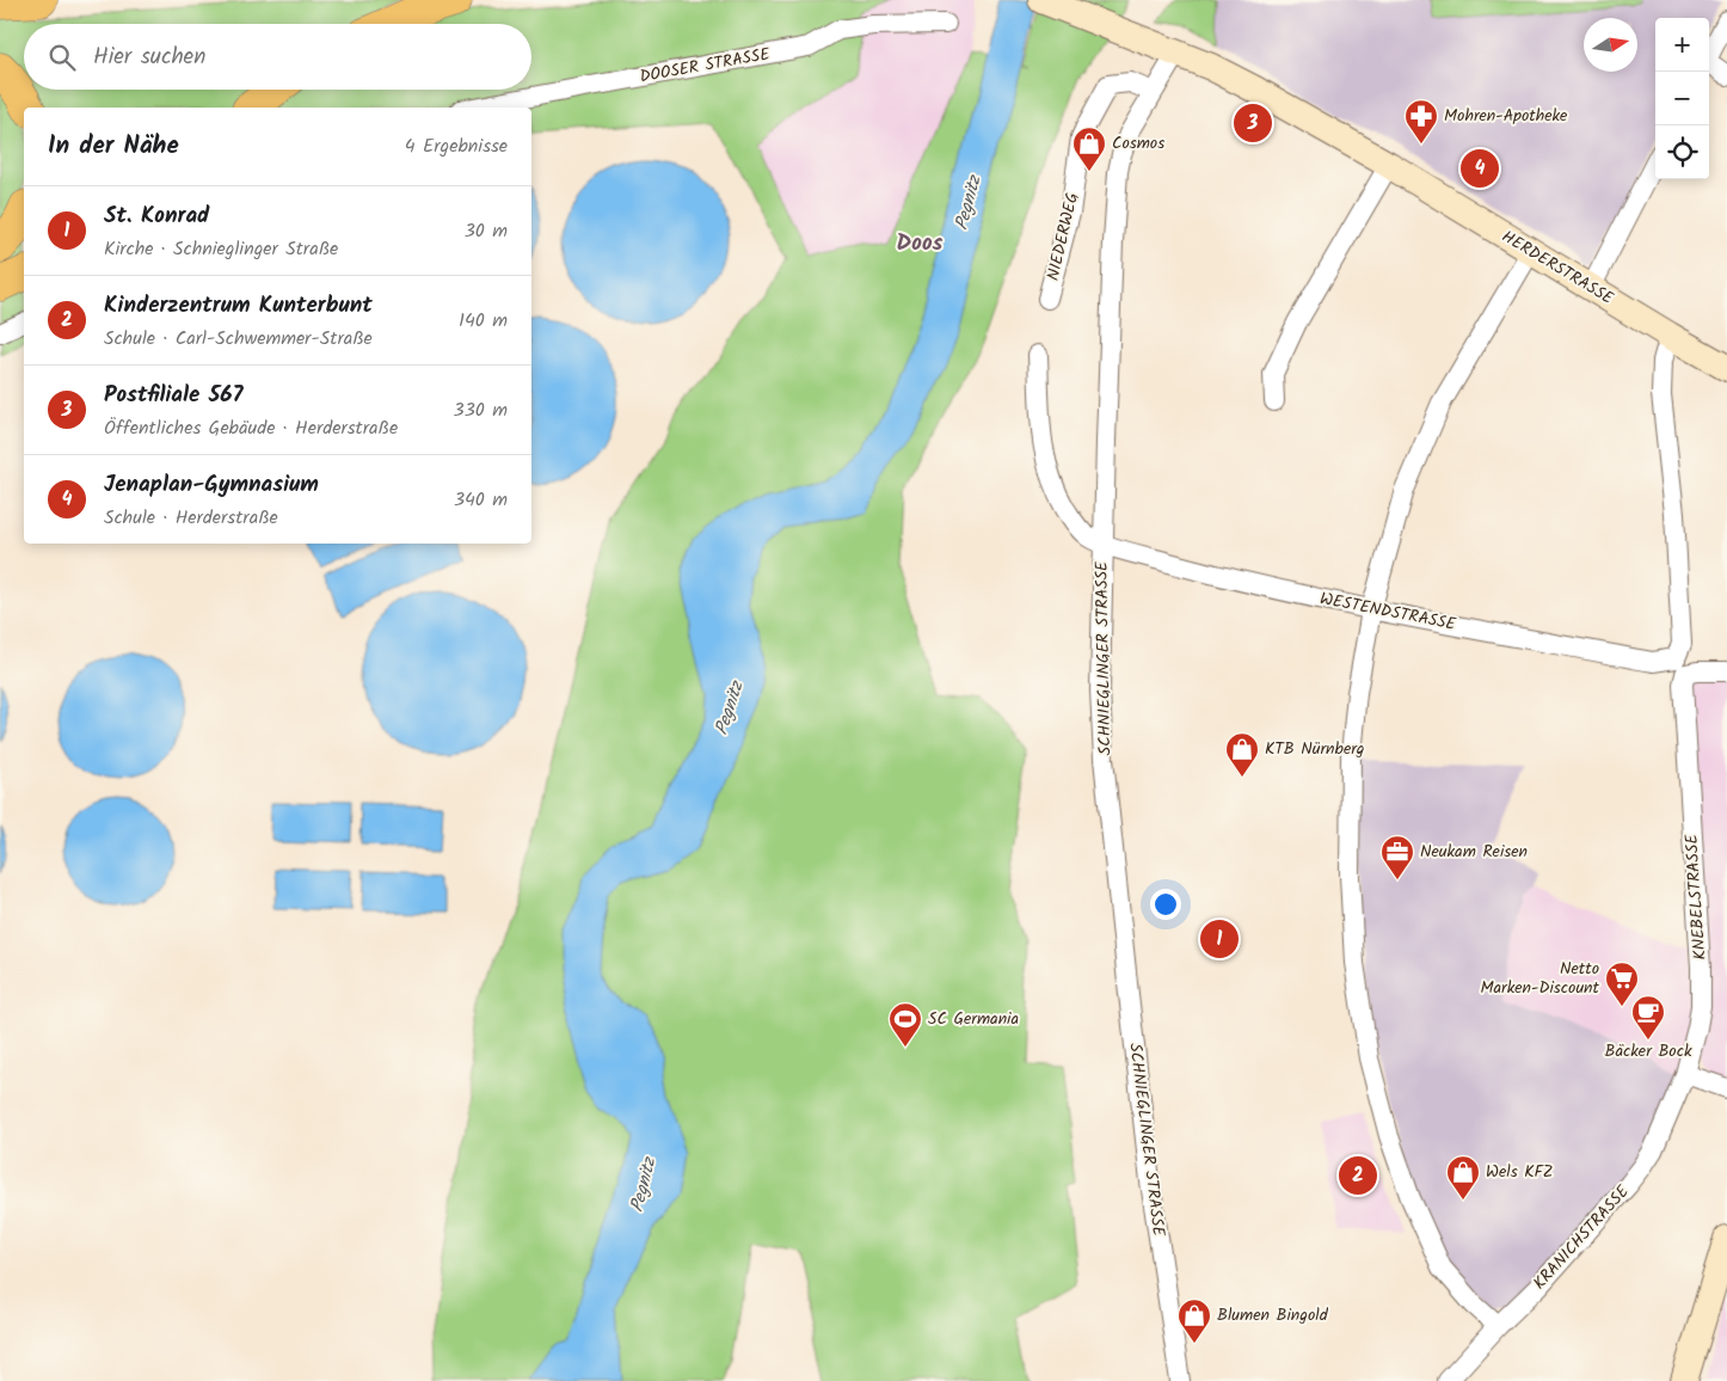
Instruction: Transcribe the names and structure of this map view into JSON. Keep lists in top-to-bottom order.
{
  "streets": {
    "main road": ["HERDERSTRASSE"],
    "street": [
      "DOOSER STRASSE",
      "NIEDERWEG",
      "WESTENDSTRASSE",
      "SCHNIEGLINGER STRASSE",
      "KNEBELSTRASSE",
      "KRANICHSTRASSE"
    ]
  },
  "crossings": [
    ["NIEDERWEG", "SCHNIEGLINGER STRASSE"],
    ["HERDERSTRASSE", "SCHNIEGLINGER STRASSE"],
    ["HERDERSTRASSE", "KNEBELSTRASSE"],
    ["WESTENDSTRASSE", "SCHNIEGLINGER STRASSE"],
    ["WESTENDSTRASSE", "KNEBELSTRASSE"],
    ["KNEBELSTRASSE", "KRANICHSTRASSE"]
  ],
  "districts": ["Doos"],
  "water": ["Pegnitz"],
  "places": {
    "pharmacy": ["Mohren-Apotheke"],
    "shop": [
      "Cosmos",
      "KTB Nürnberg",
      "Wels KFZ",
      "Blumen Bingold"
    ],
    "office": ["Neukam Reisen"],
    "supermarket": ["Netto Marken-Discount"],
    "cafe": ["Bäcker Bock"],
    "sports": ["SC Germania"]
  },
  "north": "right",
  "page": {
    "map_buttons": ["+", "−"],
    "search": "Hier suchen",
    "pins": [
      "3",
      "4",
      "1",
      "2"
    ],
    "heading": ["In der Nähe", "4 Ergebnisse"],
    "list": [
      {
        "mark": "1",
        "name": "St. Konrad",
        "note": "Kirche · Schnieglinger Straße",
        "value": "30 m"
      },
      {
        "mark": "2",
        "name": "Kinderzentrum Kunterbunt",
        "note": "Schule · Carl-Schwemmer-Straße",
        "value": "140 m"
      },
      {
        "mark": "3",
        "name": "Postfiliale 567",
        "note": "Öffentliches Gebäude · Herderstraße",
        "value": "330 m"
      },
      {
        "mark": "4",
        "name": "Jenaplan-Gymnasium",
        "note": "Schule · Herderstraße",
        "value": "340 m"
      }
    ]
  }
}
